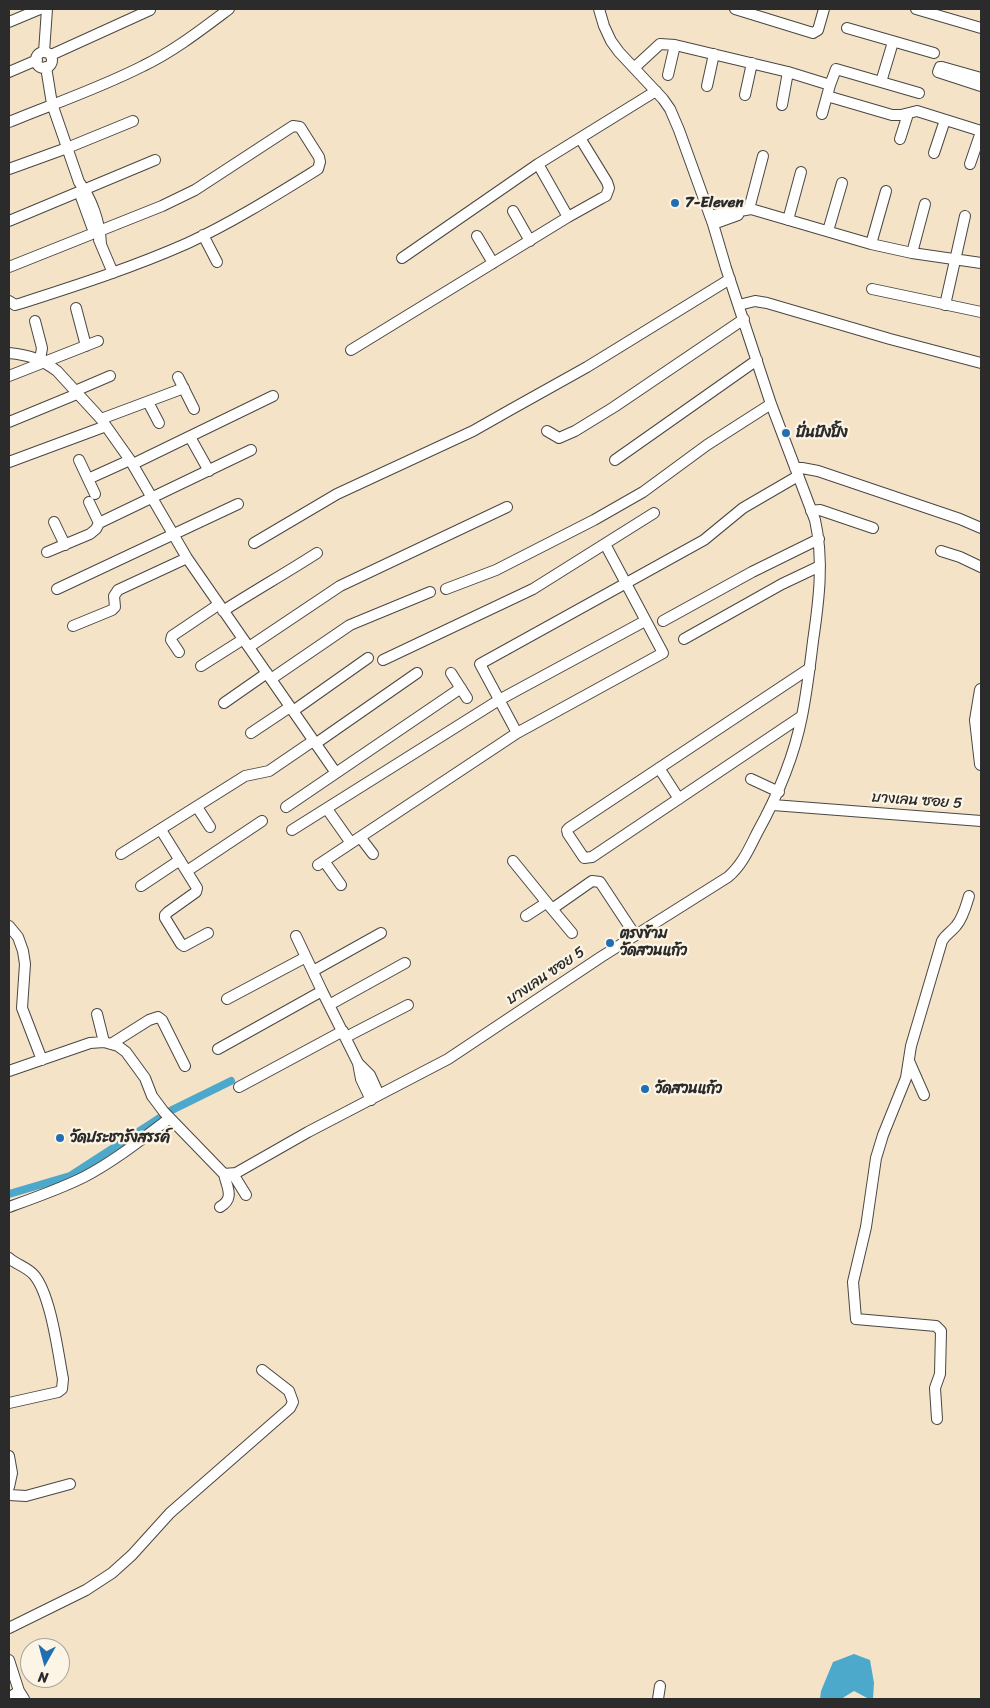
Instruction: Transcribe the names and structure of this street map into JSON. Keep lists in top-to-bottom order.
{
  "streets": {
    "street": ["บางเลน ซอย 5"]
  },
  "places": [
    "7-Eleven",
    "ปั่นปังปิ้ง",
    "ตรงข้าม วัดสวนแก้ว",
    "วัดสวนแก้ว",
    "วัดประชารังสรรค์"
  ],
  "north": "bottom"
}
